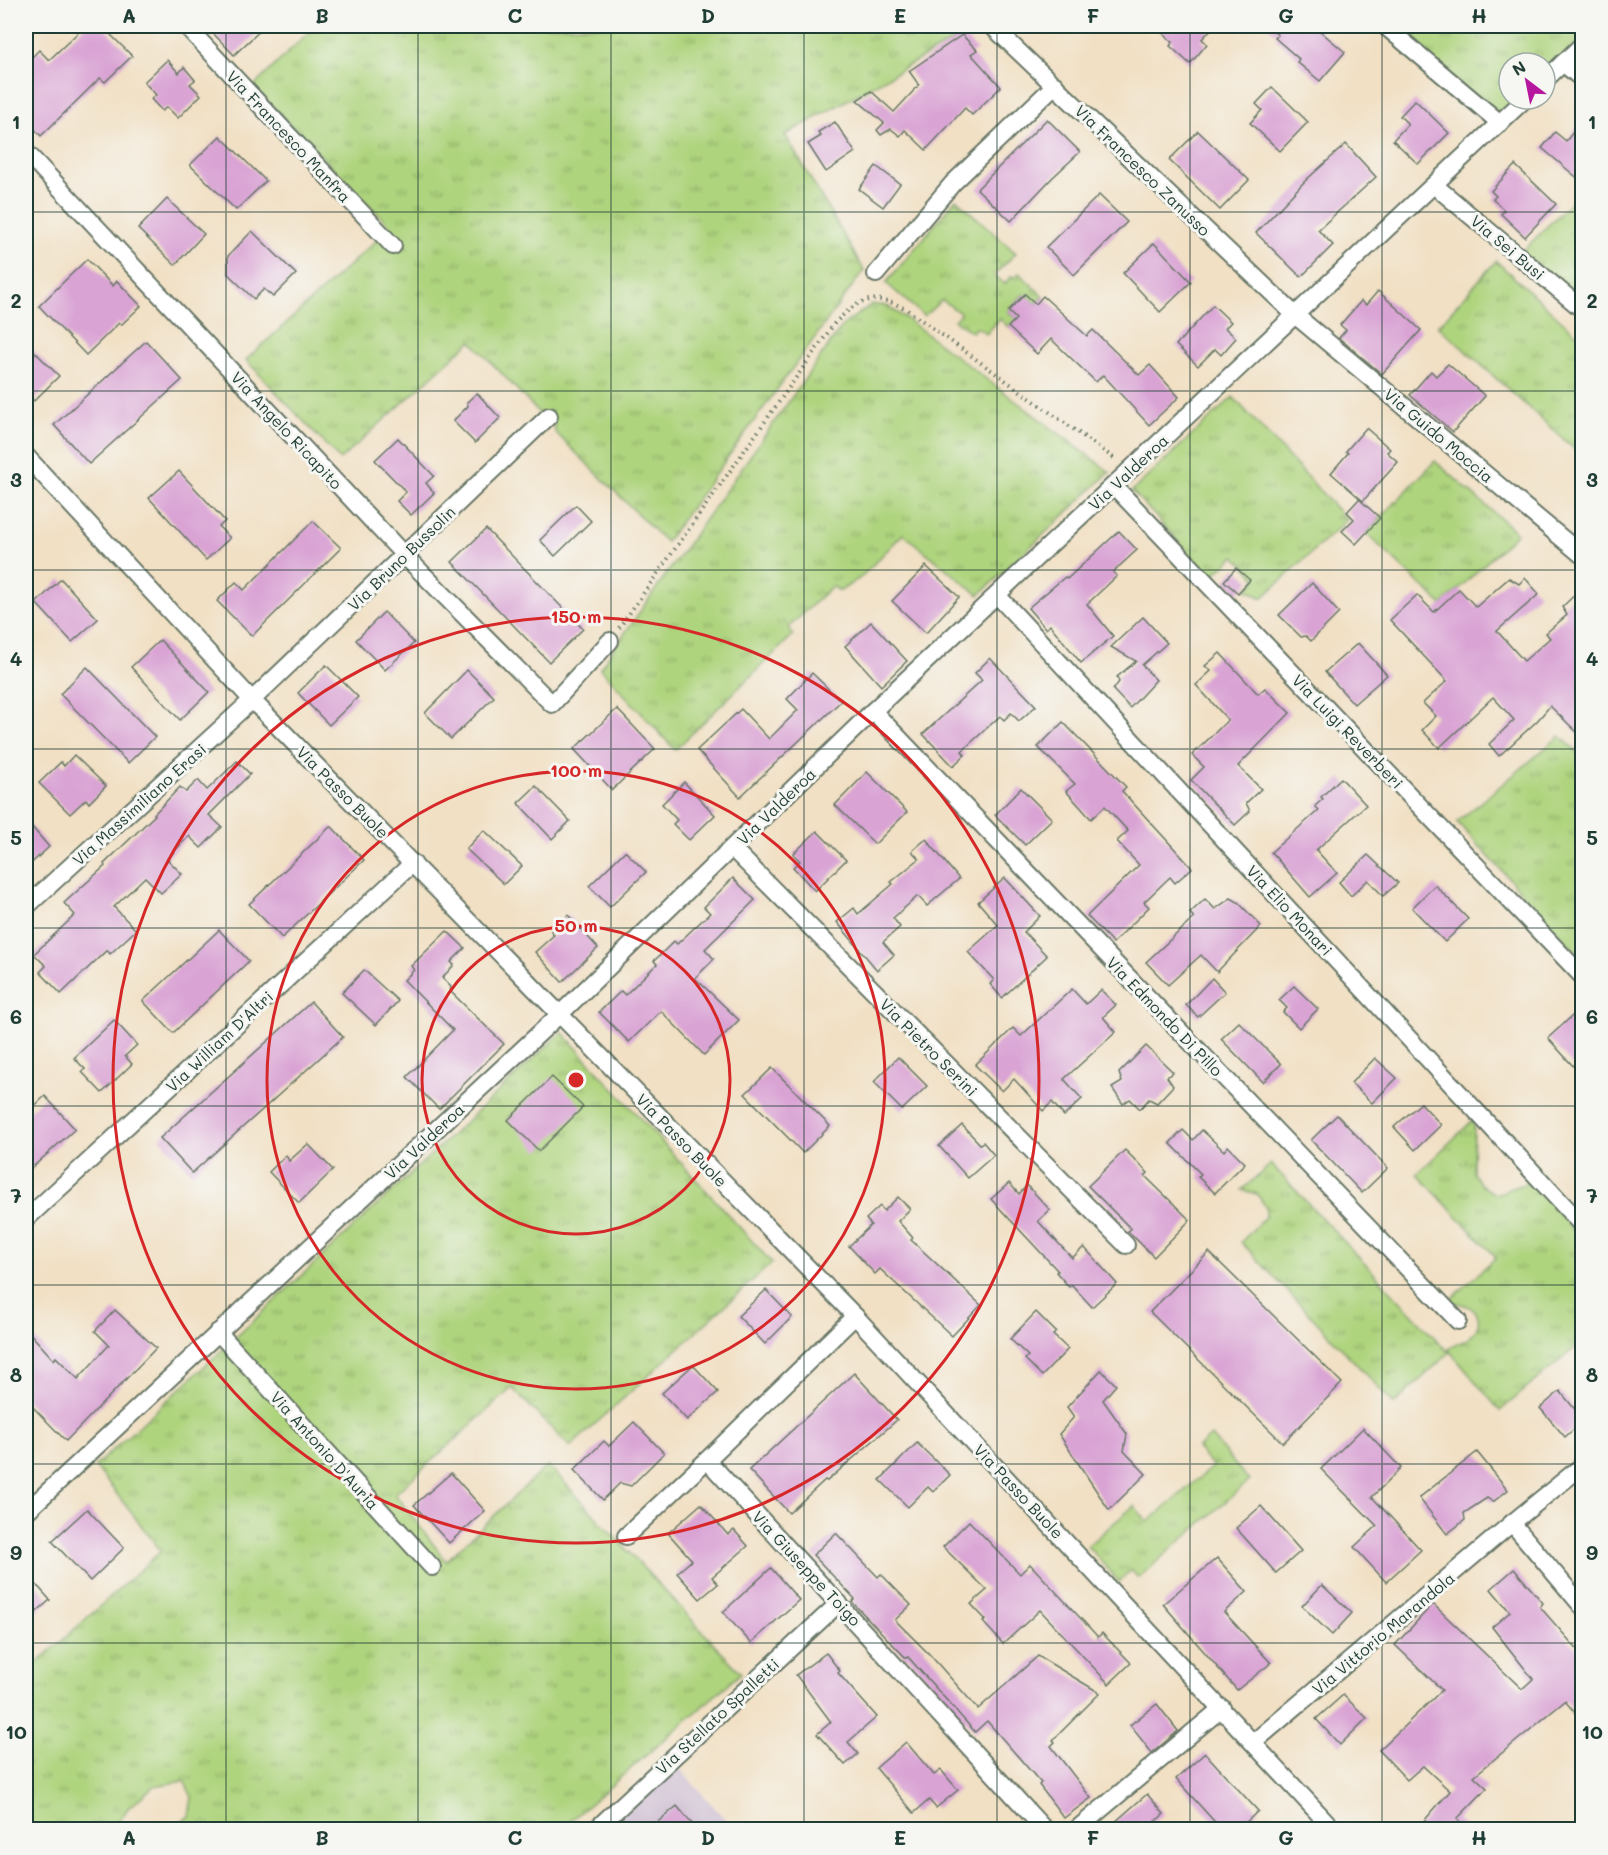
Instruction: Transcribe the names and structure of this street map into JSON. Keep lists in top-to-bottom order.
{
  "streets": {
    "street": [
      "Via Francesco Manfra",
      "Via Francesco Zanusso",
      "Via Sei Busi",
      "Via Angelo Ricapito",
      "Via Guido Moccia",
      "Via Valderoa",
      "Via Bruno Bussolin",
      "Via Luigi Reverberi",
      "Via Passo Buole",
      "Via Massimiliano Erasi",
      "Via Elio Monari",
      "Via Edmondo Di Pillo",
      "Via William D'Altri",
      "Via Pietro Serini",
      "Via Antonio D'Auria",
      "Via Giuseppe Toigo",
      "Via Vittorio Marandola",
      "Via Stellato Spalletti"
    ]
  },
  "crossings": [
    ["Via Francesco Zanusso", "Via Guido Moccia"],
    ["Via Francesco Zanusso", "Via Valderoa"],
    ["Via Sei Busi", "Via Valderoa"],
    ["Via Angelo Ricapito", "Via Bruno Bussolin"],
    ["Via Guido Moccia", "Via Valderoa"],
    ["Via Valderoa", "Via Luigi Reverberi"],
    ["Via Valderoa", "Via Passo Buole"],
    ["Via Valderoa", "Via Elio Monari"],
    ["Via Valderoa", "Via Edmondo Di Pillo"],
    ["Via Valderoa", "Via Pietro Serini"],
    ["Via Valderoa", "Via Antonio D'Auria"],
    ["Via Bruno Bussolin", "Via Passo Buole"],
    ["Via Bruno Bussolin", "Via Massimiliano Erasi"],
    ["Via Passo Buole", "Via Massimiliano Erasi"],
    ["Via Passo Buole", "Via William D'Altri"],
    ["Via Passo Buole", "Via Vittorio Marandola"],
    ["Via Giuseppe Toigo", "Via Stellato Spalletti"]
  ],
  "north": "top left",
  "grid": {
    "columns": [
      "A",
      "B",
      "C",
      "D",
      "E",
      "F",
      "G",
      "H"
    ],
    "rows": [
      "1",
      "2",
      "3",
      "4",
      "5",
      "6",
      "7",
      "8",
      "9",
      "10"
    ]
  },
  "rings": ["150 m", "100 m", "50 m"]
}
